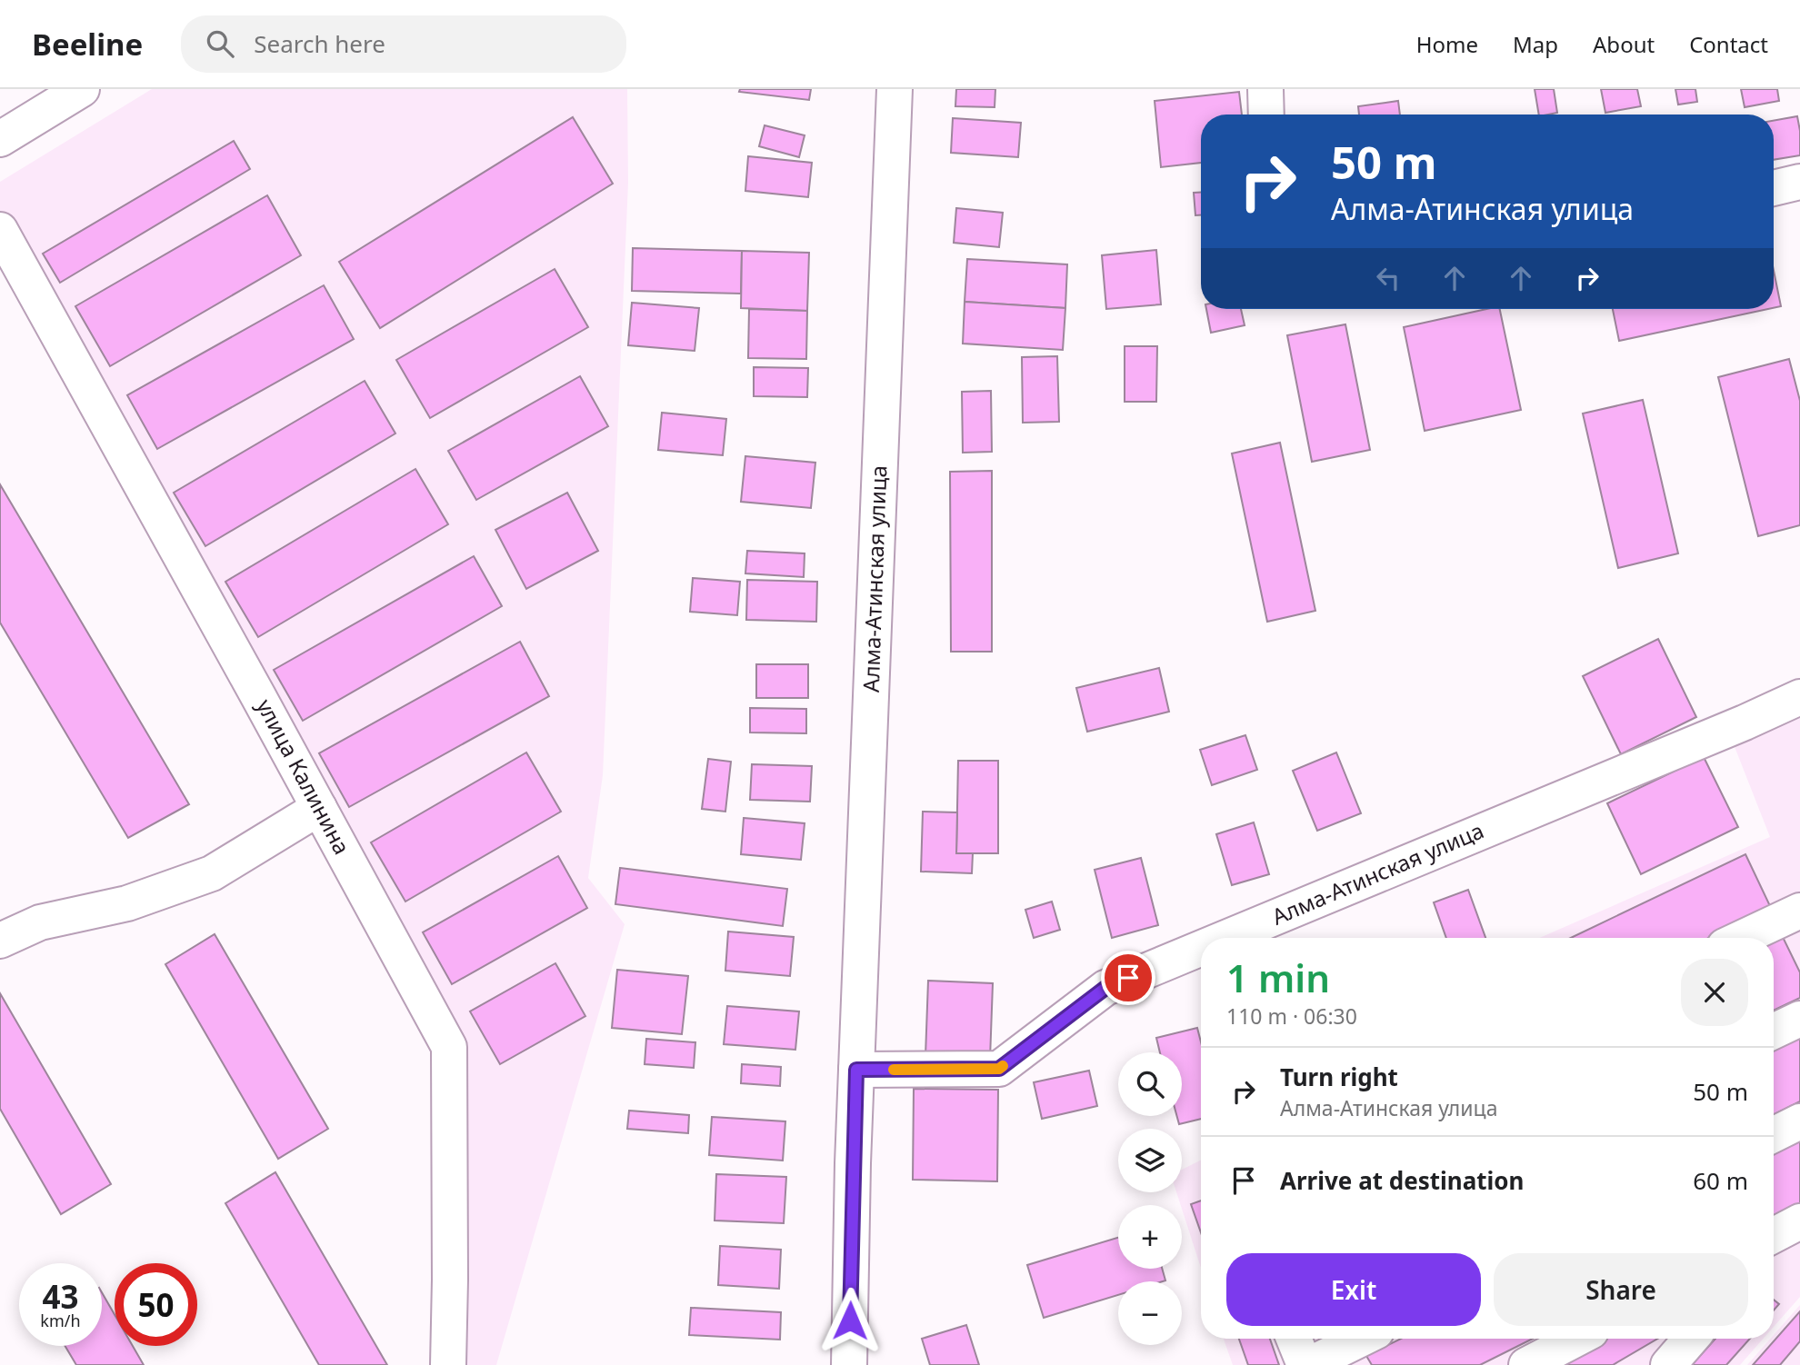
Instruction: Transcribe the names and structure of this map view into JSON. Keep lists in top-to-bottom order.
{
  "streets": {
    "street": ["Алма-Атинская улица", "улица Калинина"]
  },
  "page": {
    "header": "Beeline",
    "search": "Search here",
    "nav": [
      "Home",
      "Map",
      "About",
      "Contact"
    ],
    "turn": ["50 m", "Алма-Атинская улица"],
    "heading": ["1 min", "110 m · 06:30"],
    "list": [
      {
        "name": "Turn right",
        "note": "Алма-Атинская улица",
        "value": "50 m"
      },
      {
        "name": "Arrive at destination",
        "value": "60 m"
      }
    ],
    "map_buttons": ["+", "−"],
    "buttons": ["Exit", "Share"],
    "speed": "43 km/h",
    "limit": "50"
  }
}
